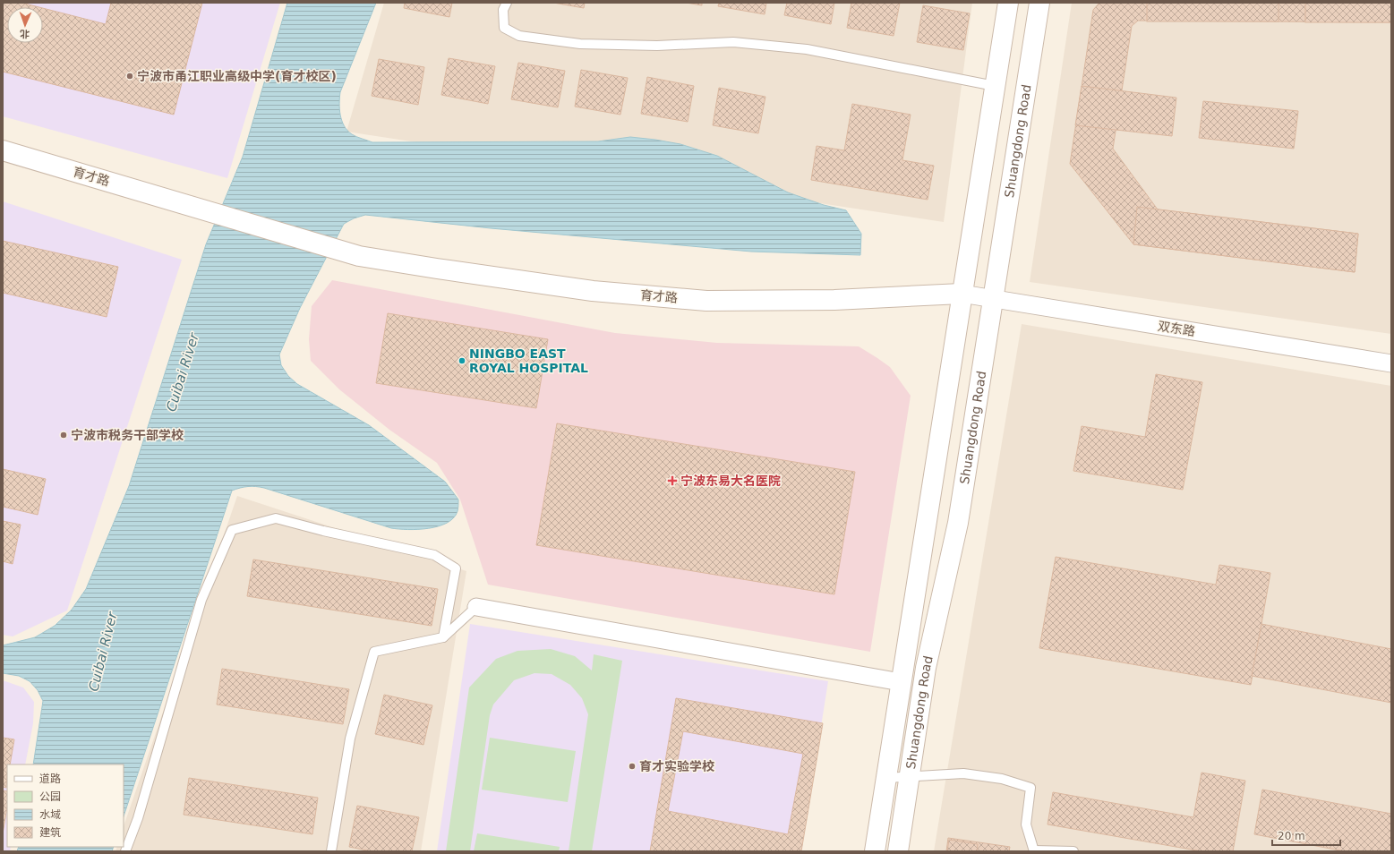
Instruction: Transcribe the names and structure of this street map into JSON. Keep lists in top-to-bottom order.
{
  "streets": {
    "main road": ["Shuangdong Road", "育才路"],
    "street": ["双东路"]
  },
  "crossings": [
    ["Shuangdong Road", "育才路"],
    ["Shuangdong Road", "双东路"],
    ["育才路", "双东路"]
  ],
  "water": ["Cuibai River"],
  "places": {
    "other": [
      "宁波市甬江职业高级中学(育才校区)",
      "NINGBO EAST ROYAL HOSPITAL",
      "宁波市税务干部学校",
      "育才实验学校"
    ],
    "health": ["宁波东易大名医院"]
  },
  "legend": [
    "道路",
    "公园",
    "水域",
    "建筑"
  ],
  "scale_bar": "20 m",
  "north": "bottom"
}
